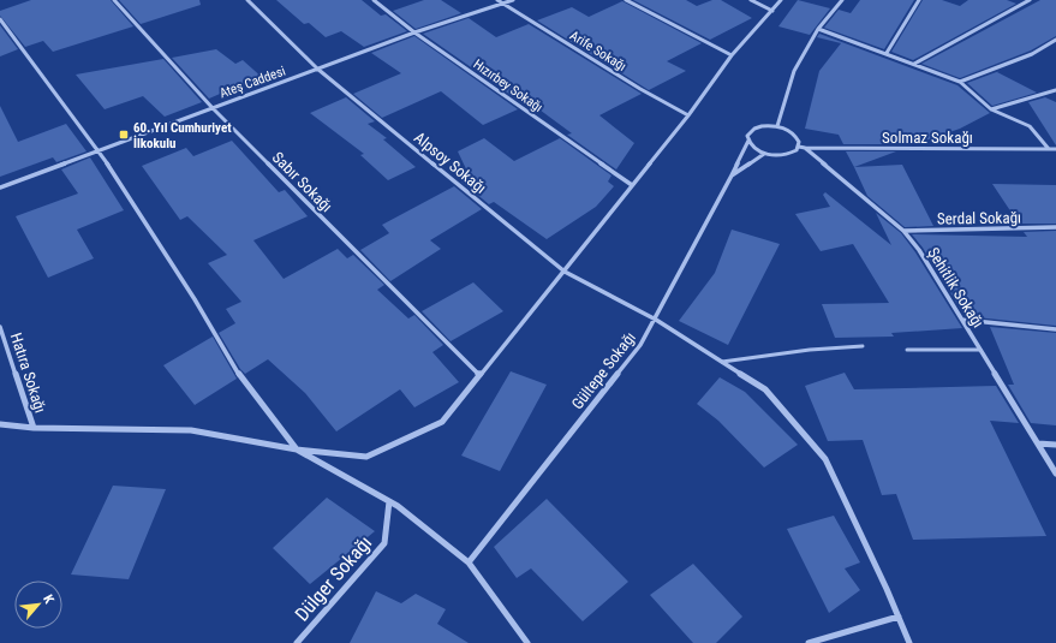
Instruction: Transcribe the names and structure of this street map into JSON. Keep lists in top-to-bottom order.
{
  "streets": {
    "street": [
      "Arife Sokağı",
      "Ateş Caddesi",
      "Hızırbey Sokağı",
      "Solmaz Sokağı",
      "Alpsoy Sokağı",
      "Sabır Sokağı",
      "Serdal Sokağı",
      "Şehitlik Sokağı",
      "Gültepe Sokağı",
      "Hatıra Sokağı",
      "Dülger Sokağı"
    ]
  },
  "crossings": [
    ["Arife Sokağı", "Ateş Caddesi"],
    ["Ateş Caddesi", "Hızırbey Sokağı"],
    ["Ateş Caddesi", "Alpsoy Sokağı"],
    ["Ateş Caddesi", "Sabır Sokağı"],
    ["Solmaz Sokağı", "Şehitlik Sokağı"],
    ["Alpsoy Sokağı", "Gültepe Sokağı"],
    ["Serdal Sokağı", "Şehitlik Sokağı"]
  ],
  "places": {
    "transit": ["60. Yıl Cumhuriyet İlkokulu"]
  },
  "north": "top right"
}
